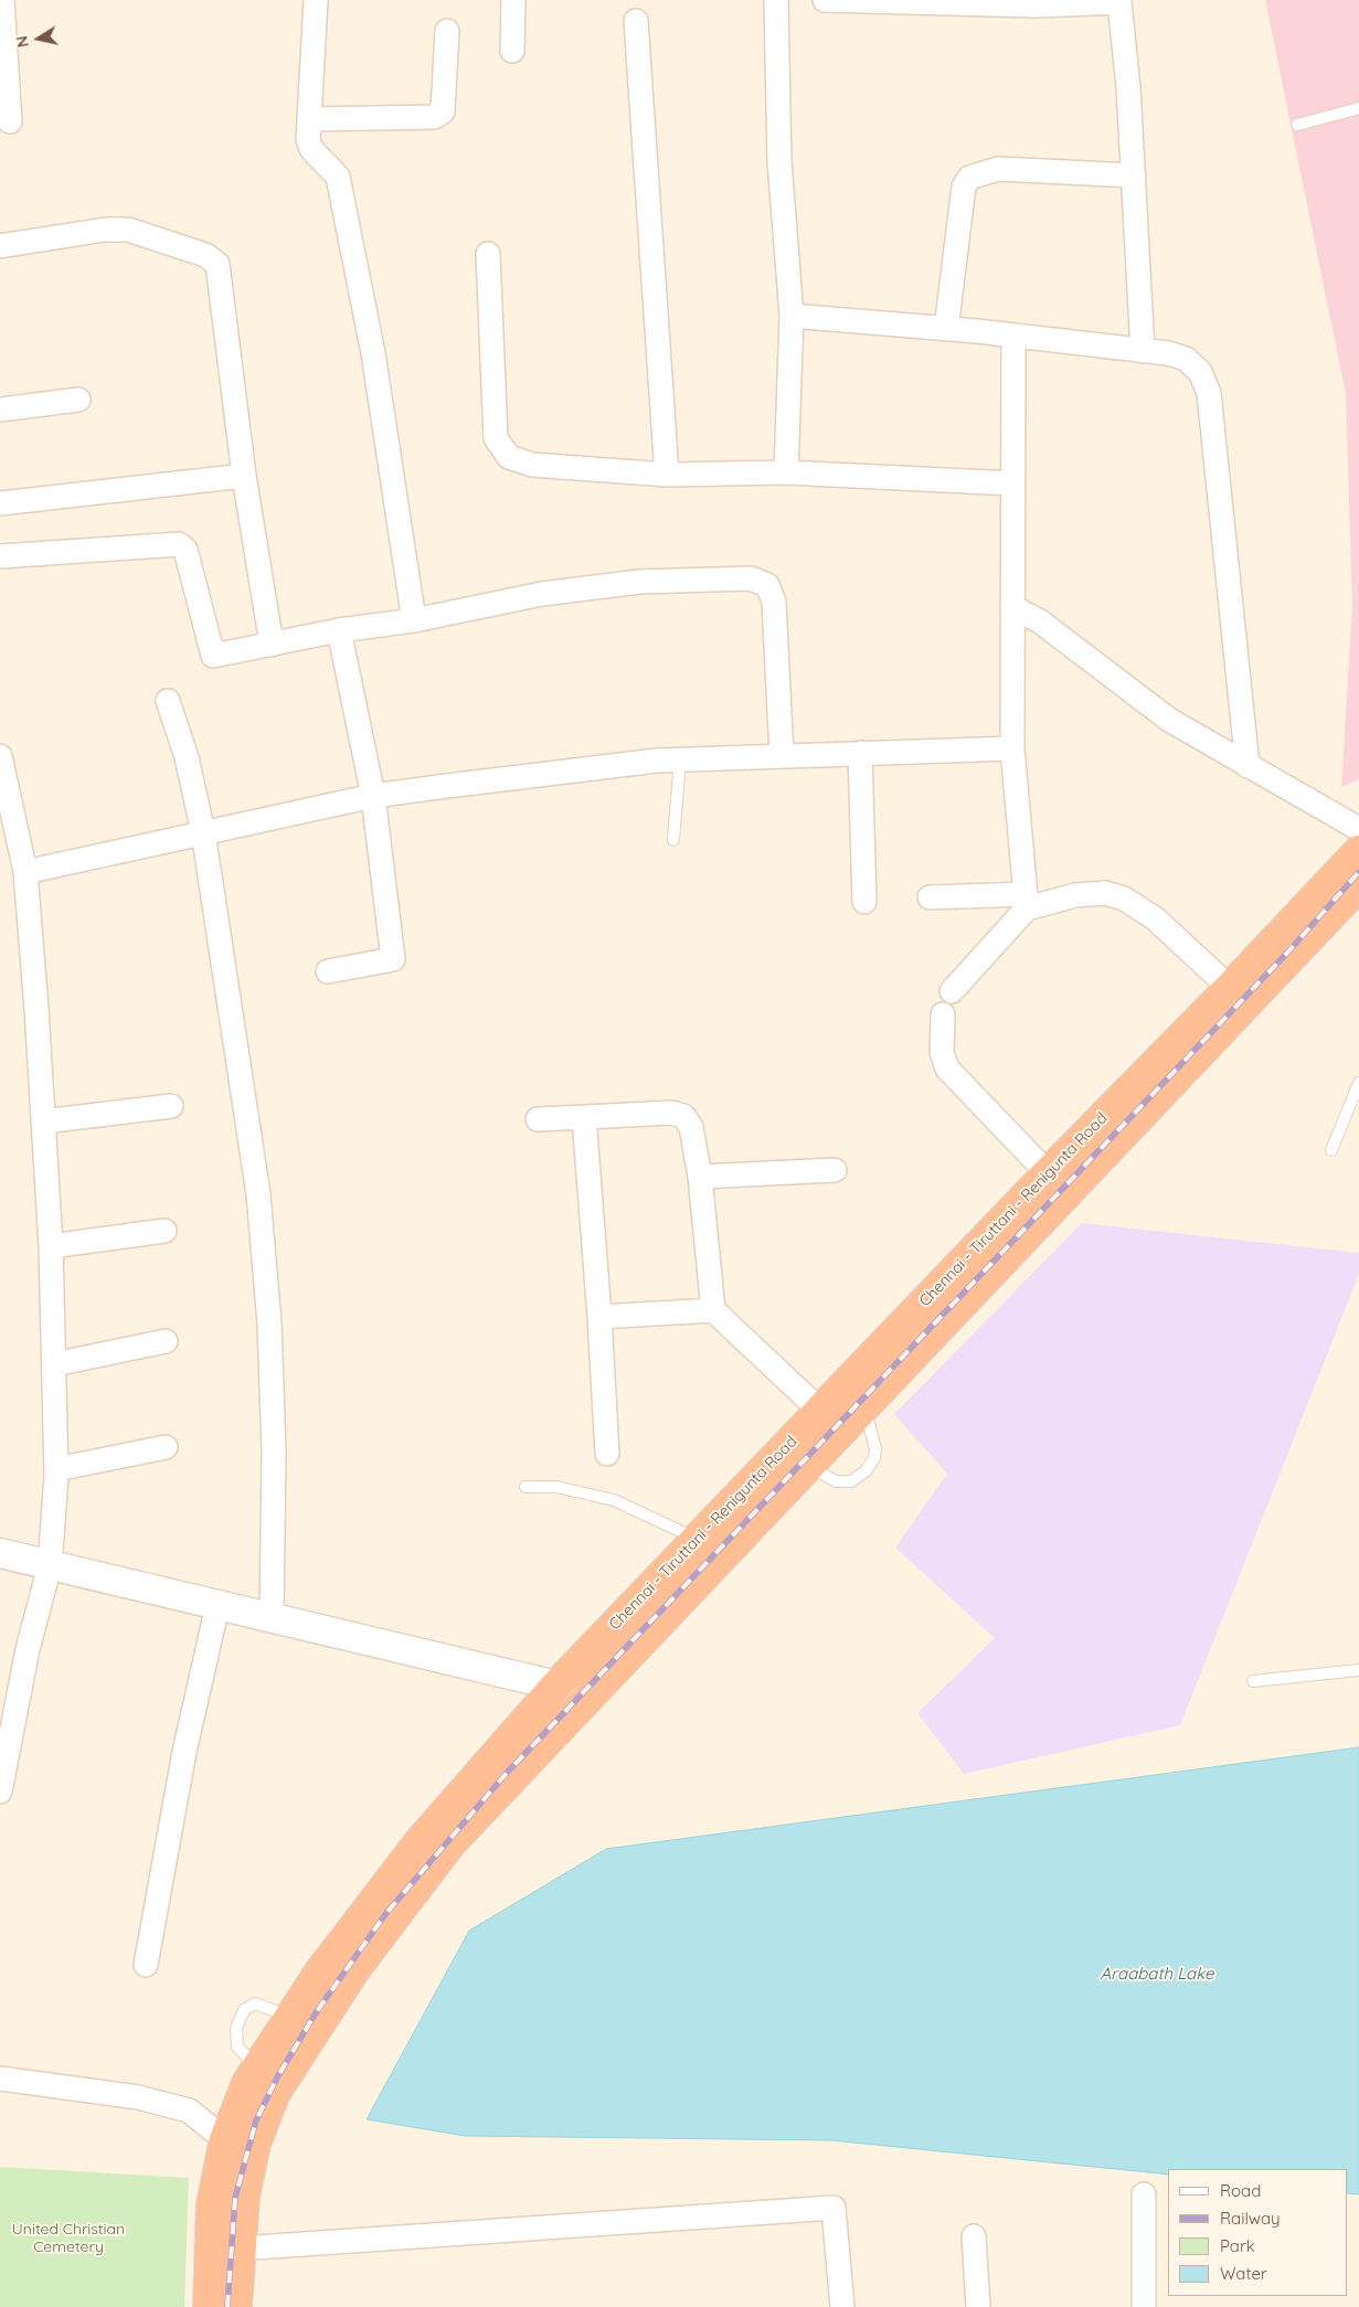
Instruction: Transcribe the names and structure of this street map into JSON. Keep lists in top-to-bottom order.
{
  "streets": {
    "highway": ["Chennai - Tiruttani - Renigunta Road"]
  },
  "water": ["Araabath Lake"],
  "parks": ["United Christian Cemetery"],
  "legend": [
    "Road",
    "Railway",
    "Park",
    "Water"
  ],
  "north": "left"
}
